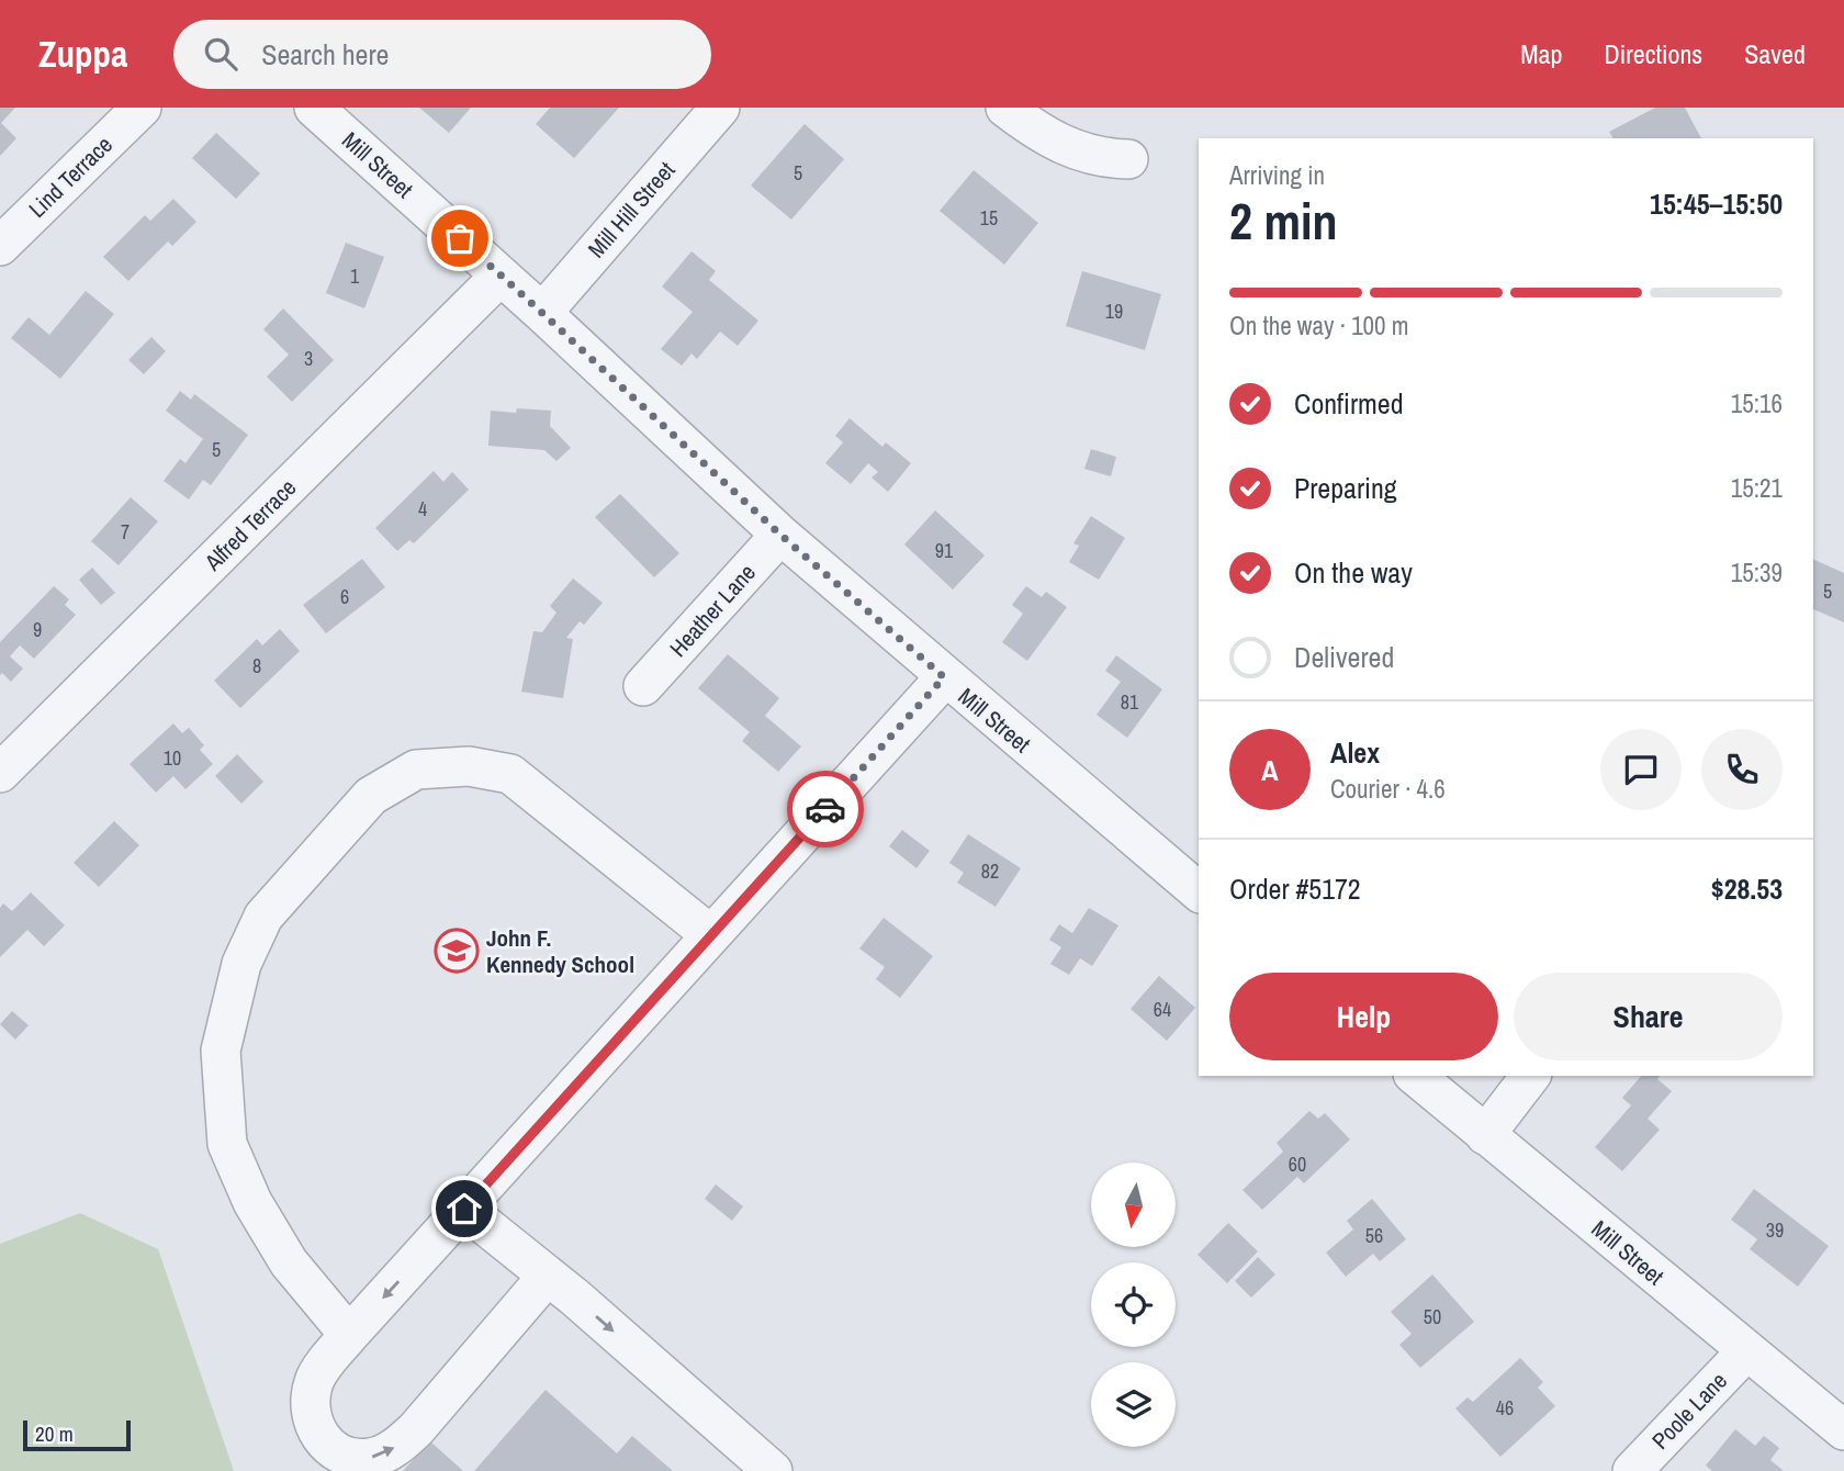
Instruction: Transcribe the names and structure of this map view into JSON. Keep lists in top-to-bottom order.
{
  "streets": {
    "street": [
      "Mill Street",
      "Lind Terrace",
      "Mill Hill Street",
      "Alfred Terrace",
      "Heather Lane",
      "Poole Lane"
    ]
  },
  "crossings": [
    ["Mill Street", "Mill Hill Street"],
    ["Mill Street", "Alfred Terrace"],
    ["Mill Street", "Heather Lane"],
    ["Mill Street", "Poole Lane"]
  ],
  "places": {
    "school or university": ["John F. Kennedy School"]
  },
  "house_numbers": [
    "5",
    "15",
    "1",
    "19",
    "3",
    "5",
    "4",
    "7",
    "91",
    "5",
    "6",
    "9",
    "8",
    "81",
    "10",
    "82",
    "64",
    "60",
    "39",
    "56",
    "50",
    "46"
  ],
  "scale_bar": "20 m",
  "north": "bottom",
  "page": {
    "header": "Zuppa",
    "search": "Search here",
    "nav": ["Map", "Directions", "Saved"],
    "heading": ["2 min", "Arriving in", "15:45–15:50"],
    "panel": [
      "Alex",
      "Courier · 4.6",
      "Order #5172",
      "$28.53"
    ],
    "bar": "On the way · 100 m",
    "list": [
      ["Confirmed", "15:16"],
      ["Preparing", "15:21"],
      ["On the way", "15:39"],
      "Delivered"
    ],
    "round": "A",
    "buttons": ["Help", "Share"],
    "scale": "20 m"
  }
}
